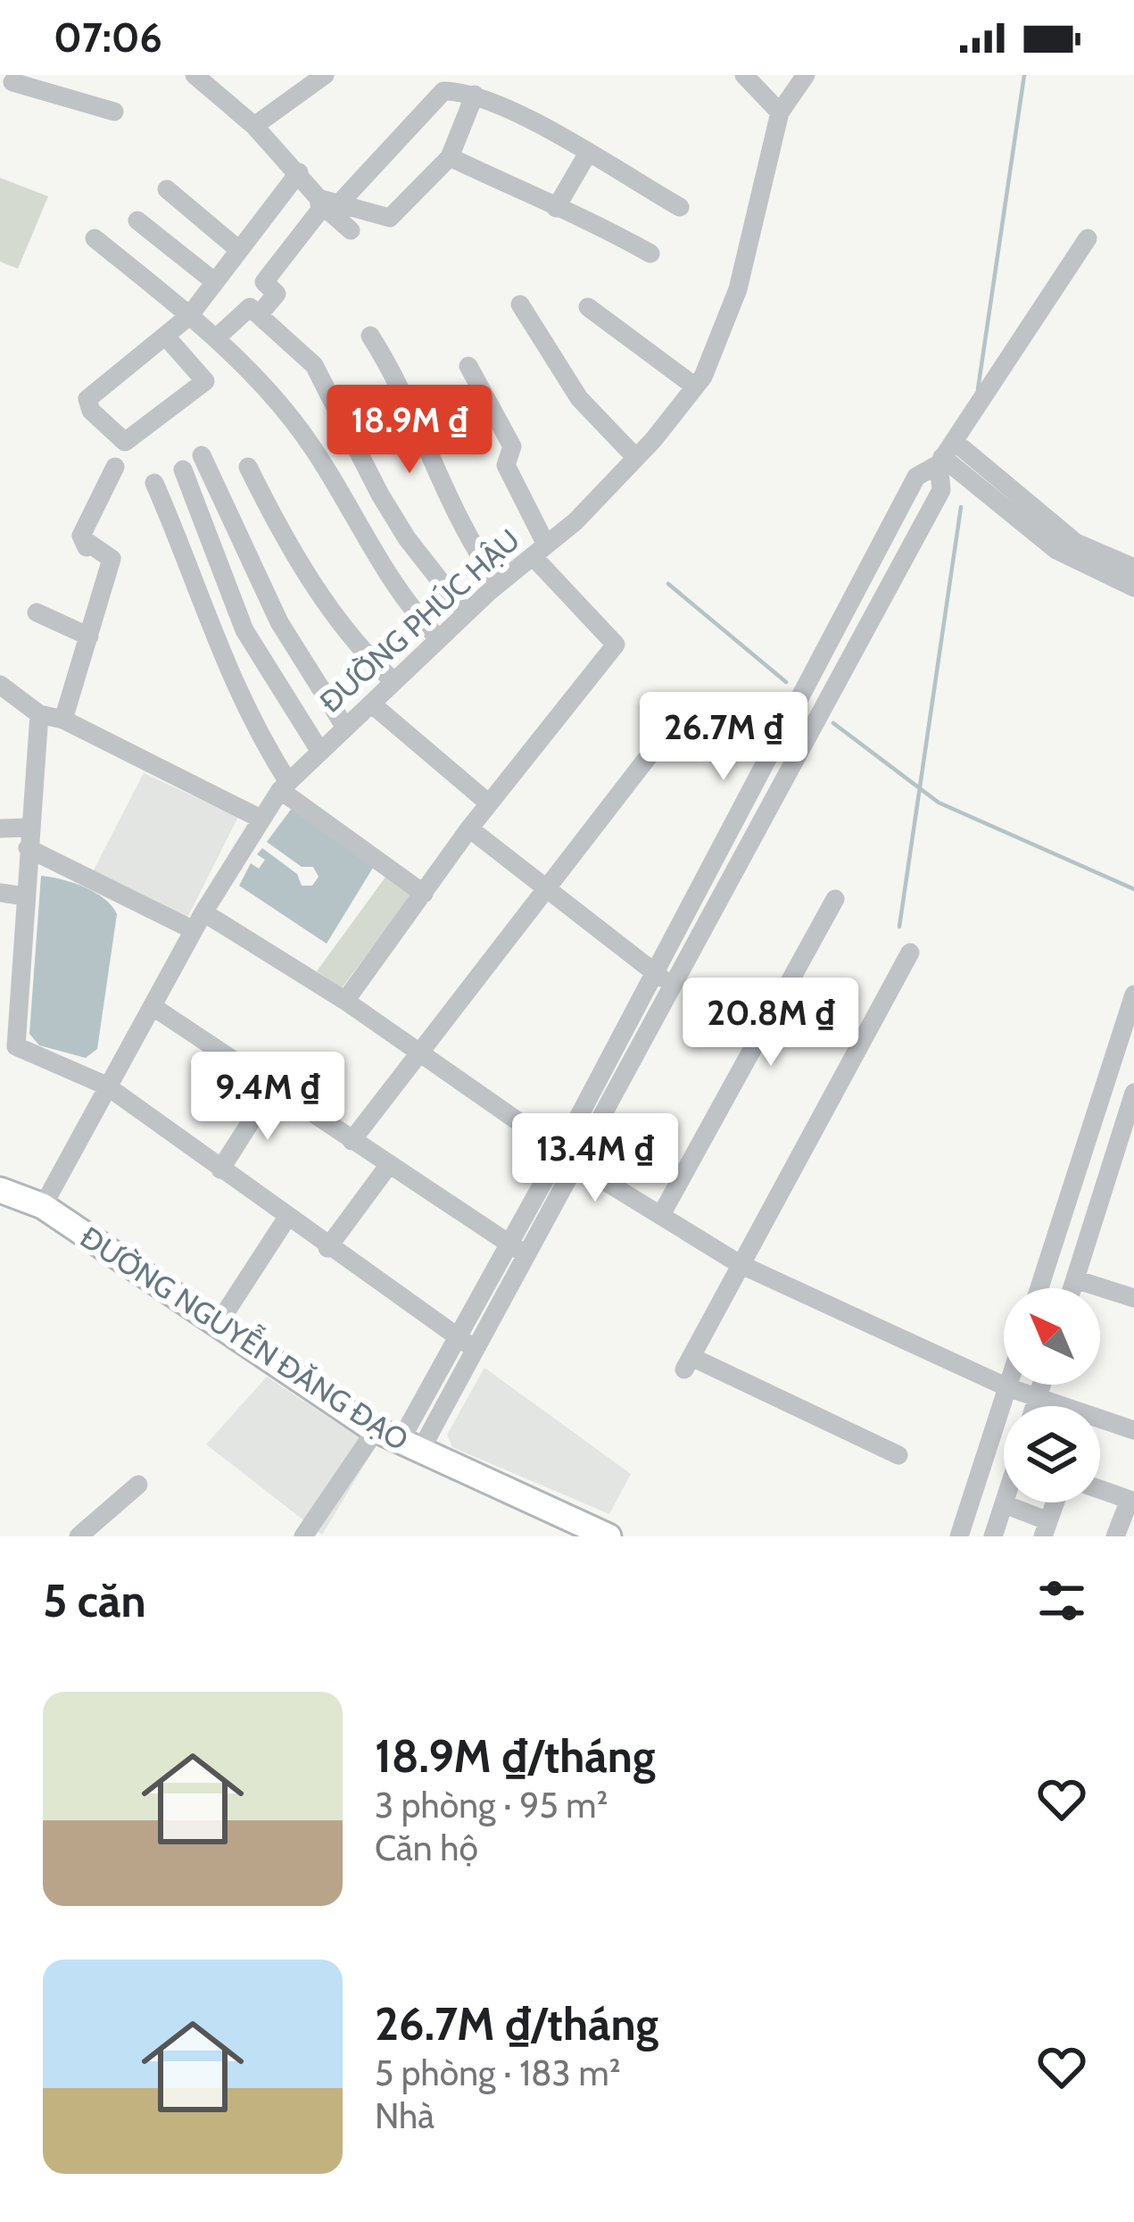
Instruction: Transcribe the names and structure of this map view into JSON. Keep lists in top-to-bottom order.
{
  "streets": {
    "main road": ["ĐƯỜNG NGUYỄN ĐĂNG ĐẠO"],
    "street": ["ĐƯỜNG PHÚC HẬU"]
  },
  "crossings": [
    ["ĐƯỜNG PHÚC HẬU", "ĐƯỜNG NGUYỄN ĐĂNG ĐẠO"]
  ],
  "north": "top left",
  "page": {
    "status": "07:06",
    "price": [
      "18.9M ₫",
      "26.7M ₫",
      "20.8M ₫",
      "9.4M ₫",
      "13.4M ₫"
    ],
    "heading": "5 căn",
    "list": [
      {
        "name": "18.9M ₫/tháng",
        "note": "3 phòng · 95 m² · Căn hộ"
      },
      {
        "name": "26.7M ₫/tháng",
        "note": "5 phòng · 183 m² · Nhà"
      }
    ]
  }
}
